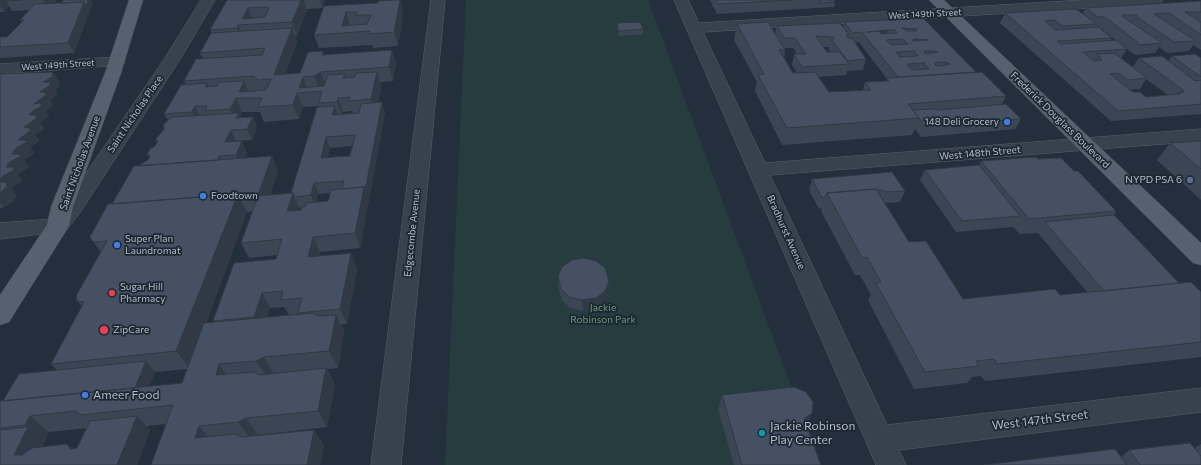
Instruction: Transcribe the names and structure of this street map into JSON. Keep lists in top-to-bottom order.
{
  "streets": {
    "main road": ["Frederick Douglass Boulevard", "Saint Nicholas Avenue"],
    "street": [
      "West 149th Street",
      "Saint Nicholas Place",
      "West 148th Street",
      "Bradhurst Avenue",
      "Edgecombe Avenue",
      "West 147th Street"
    ]
  },
  "crossings": [
    ["West 149th Street", "Frederick Douglass Boulevard"],
    ["West 149th Street", "Saint Nicholas Avenue"],
    ["West 149th Street", "Bradhurst Avenue"],
    ["Saint Nicholas Place", "Saint Nicholas Avenue"],
    ["Frederick Douglass Boulevard", "West 148th Street"],
    ["West 148th Street", "Bradhurst Avenue"],
    ["Bradhurst Avenue", "West 147th Street"]
  ],
  "parks": ["Jackie Robinson Park"],
  "places": [
    "148 Deli Grocery",
    "NYPD PSA 6",
    "Foodtown",
    "Super Plan Laundromat",
    "Sugar Hill Pharmacy",
    "ZipCare",
    "Ameer Food",
    "Jackie Robinson Play Center"
  ]
}
